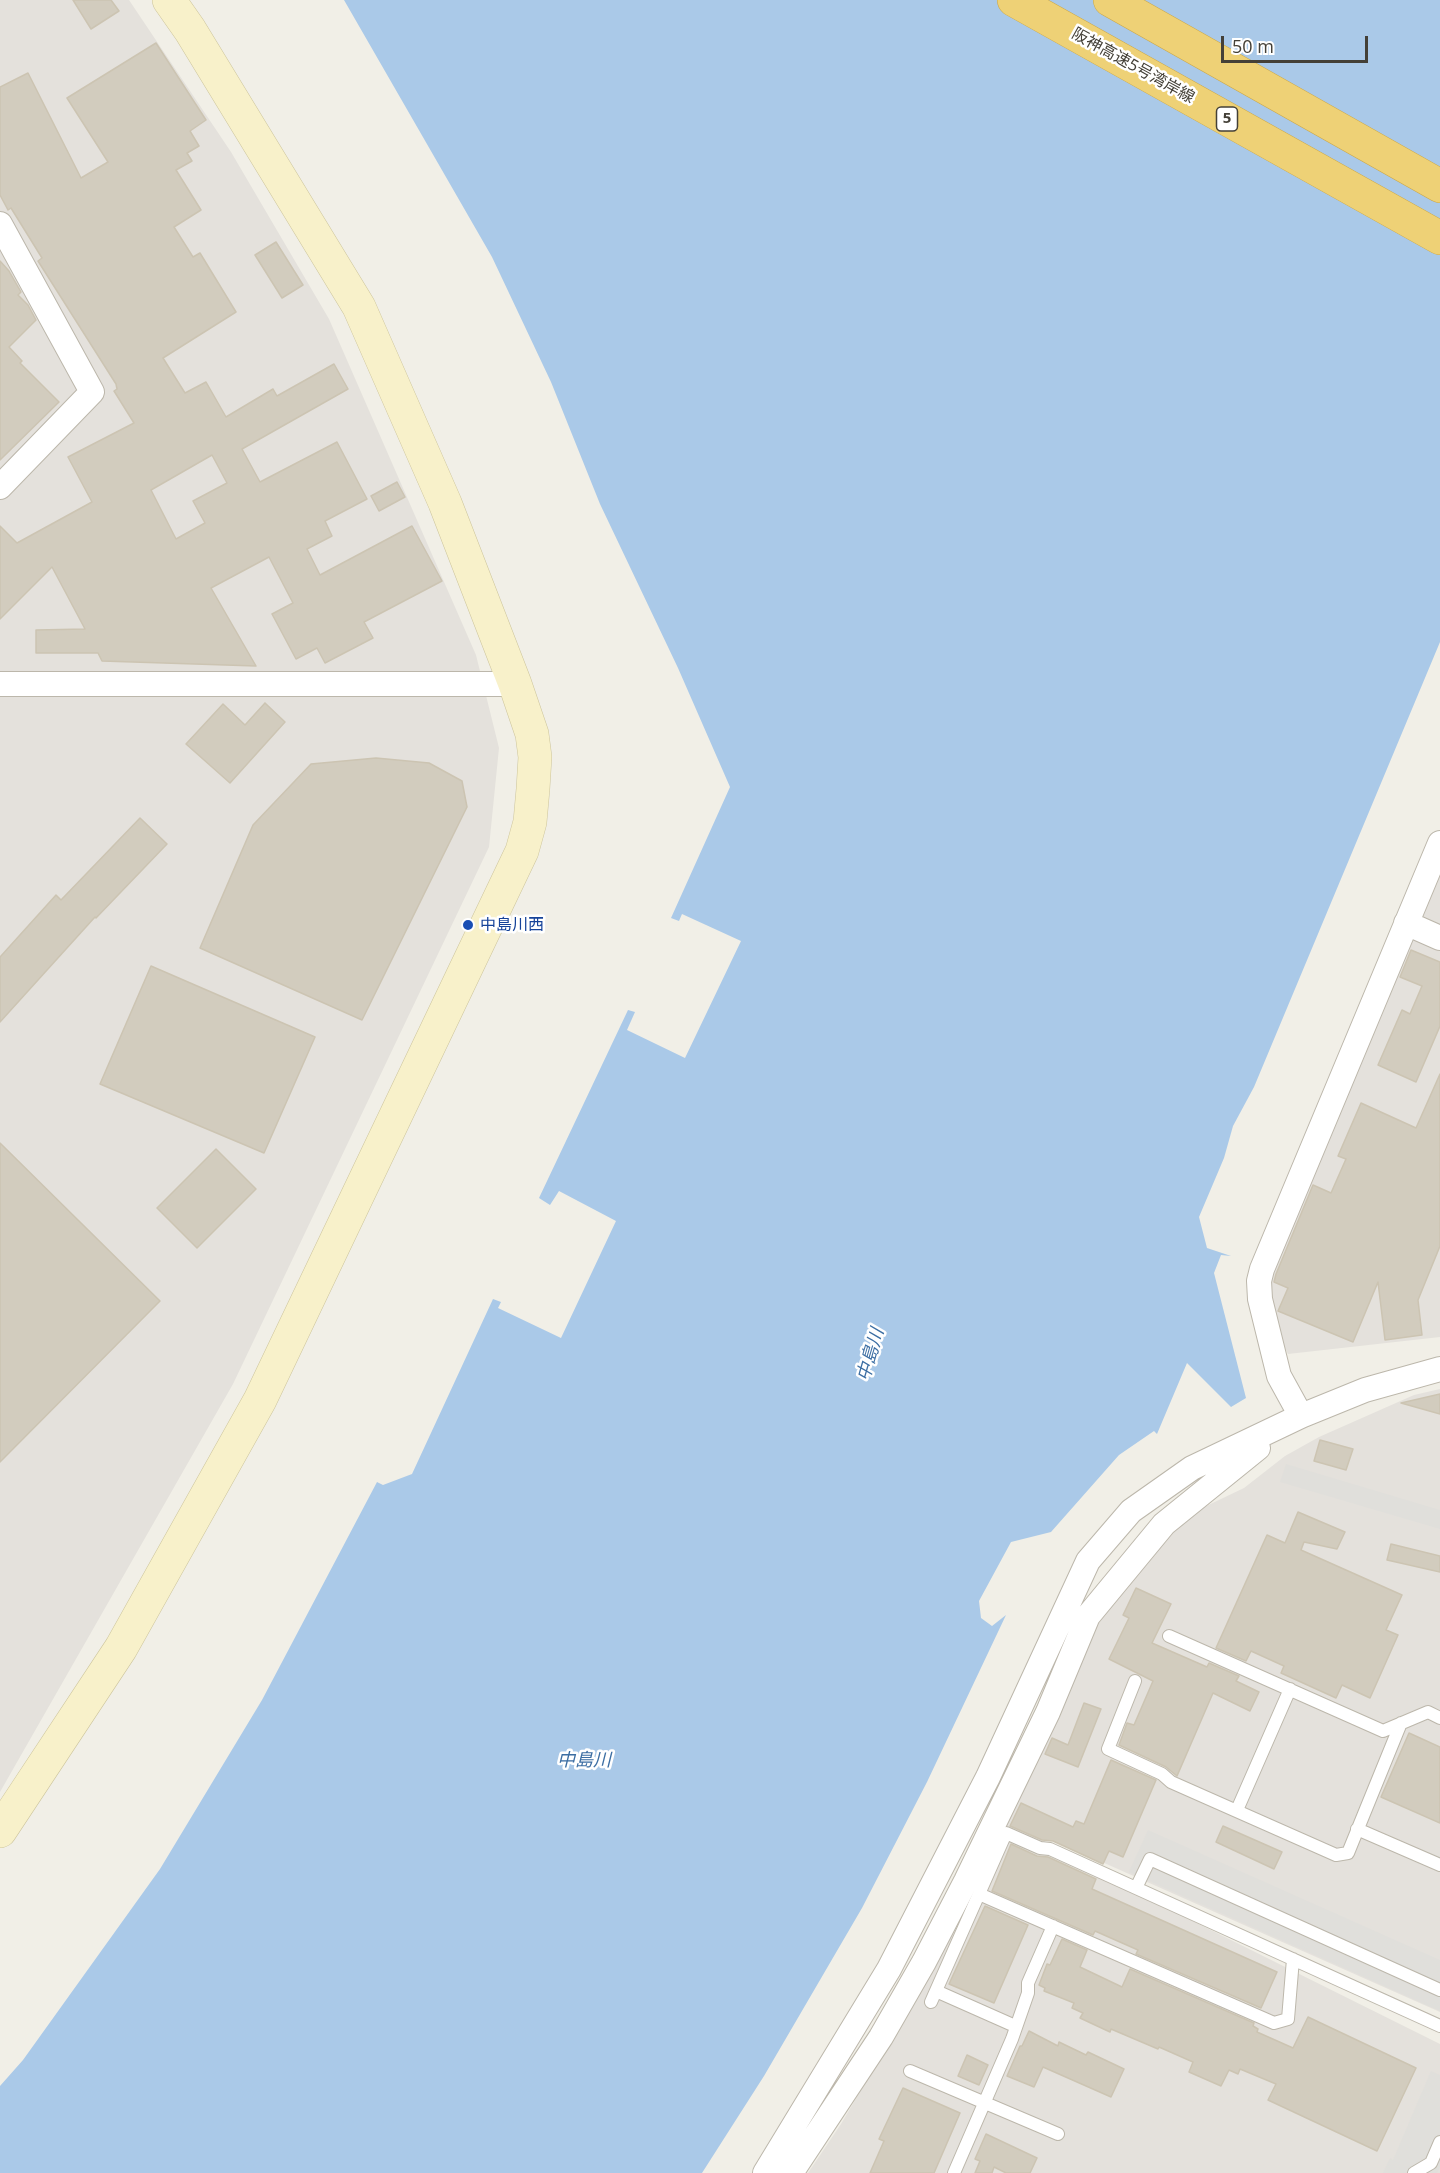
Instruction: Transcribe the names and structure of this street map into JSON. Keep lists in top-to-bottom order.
{
  "streets": {
    "highway": ["阪神高速5号湾岸線", "5"]
  },
  "water": ["中島川"],
  "places": ["中島川西"],
  "scale_bar": "50 m"
}
